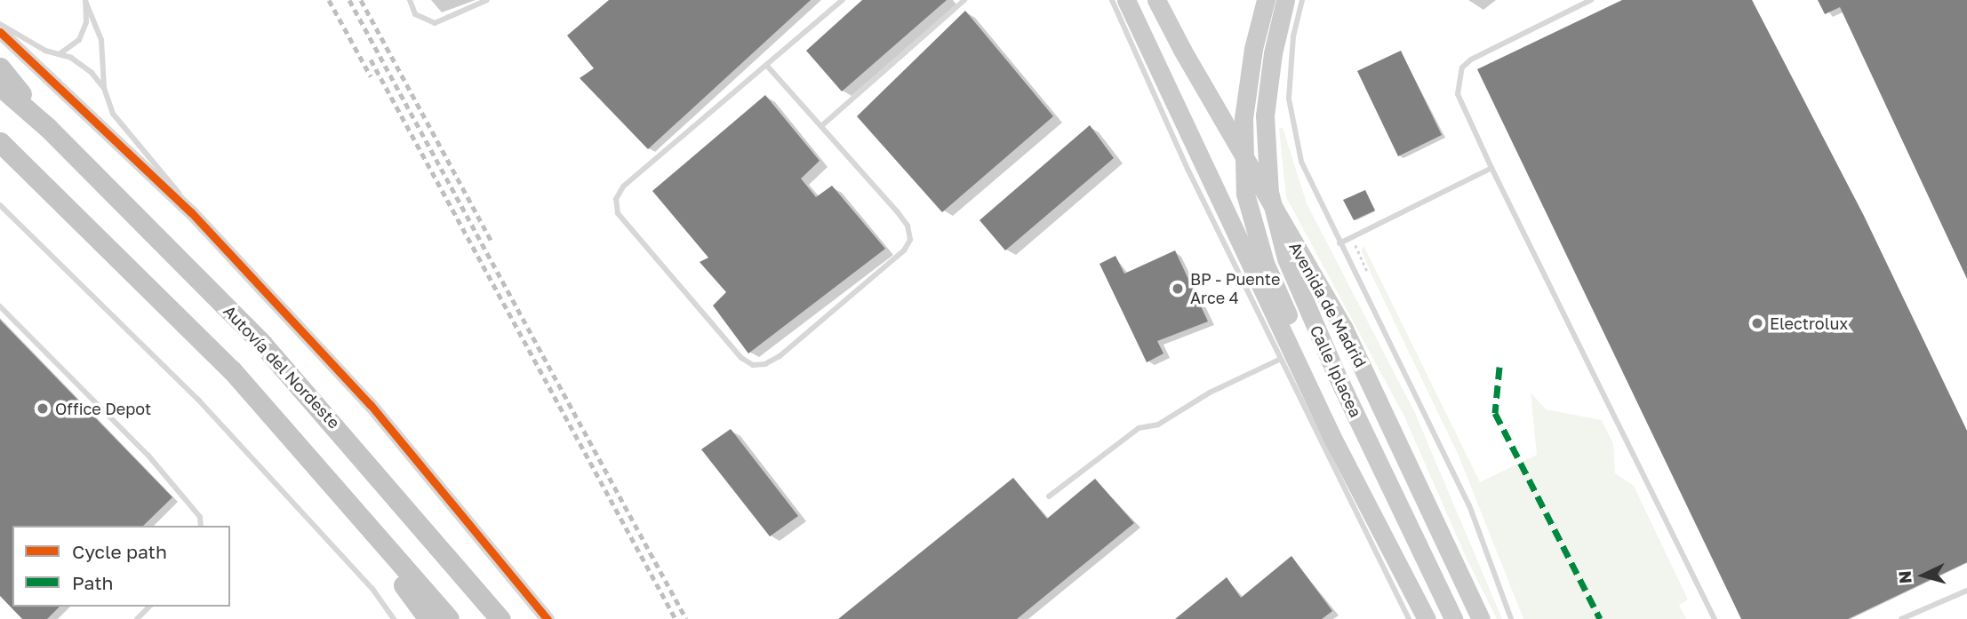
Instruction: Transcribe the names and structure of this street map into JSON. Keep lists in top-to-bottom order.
{
  "streets": {
    "highway": ["Autovía del Nordeste"],
    "main road": ["Avenida de Madrid", "Calle Iplacea"]
  },
  "places": ["BP - Puente Arce 4", "Electrolux", "Office Depot"],
  "legend": ["Cycle path", "Path"],
  "north": "left"
}
